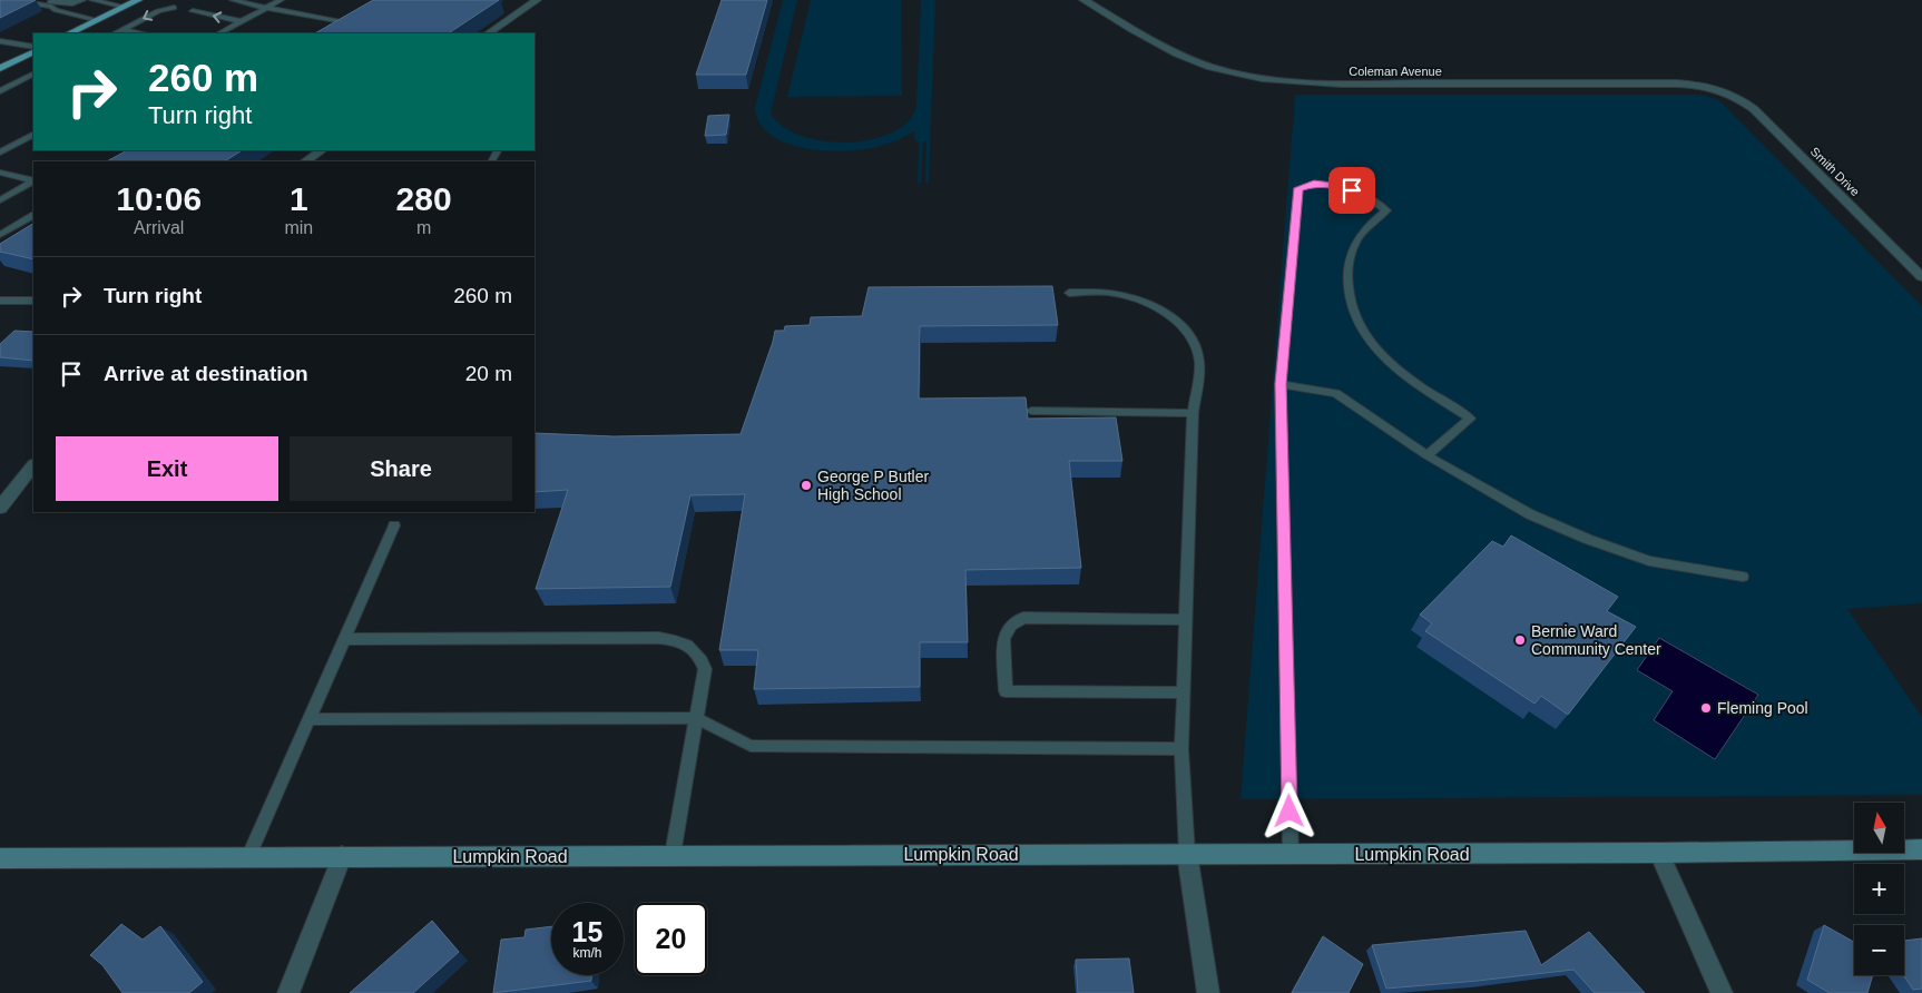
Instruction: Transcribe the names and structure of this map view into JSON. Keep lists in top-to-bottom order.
{
  "streets": {
    "main road": ["Lumpkin Road"],
    "street": ["Coleman Avenue", "Smith Drive"]
  },
  "crossings": [
    ["Coleman Avenue", "Smith Drive"]
  ],
  "places": ["George P Butler High School", "Bernie Ward Community Center", "Fleming Pool"],
  "north": "top",
  "page": {
    "turn": ["260 m", "Turn right"],
    "eta": [
      "10:06",
      "Arrival",
      "1",
      "min",
      "280",
      "m"
    ],
    "list": [
      {
        "name": "Turn right",
        "value": "260 m"
      },
      {
        "name": "Arrive at destination",
        "value": "20 m"
      }
    ],
    "buttons": ["Exit", "Share"],
    "map_buttons": ["+", "−"],
    "speed": "15 km/h",
    "limit": "20"
  }
}
